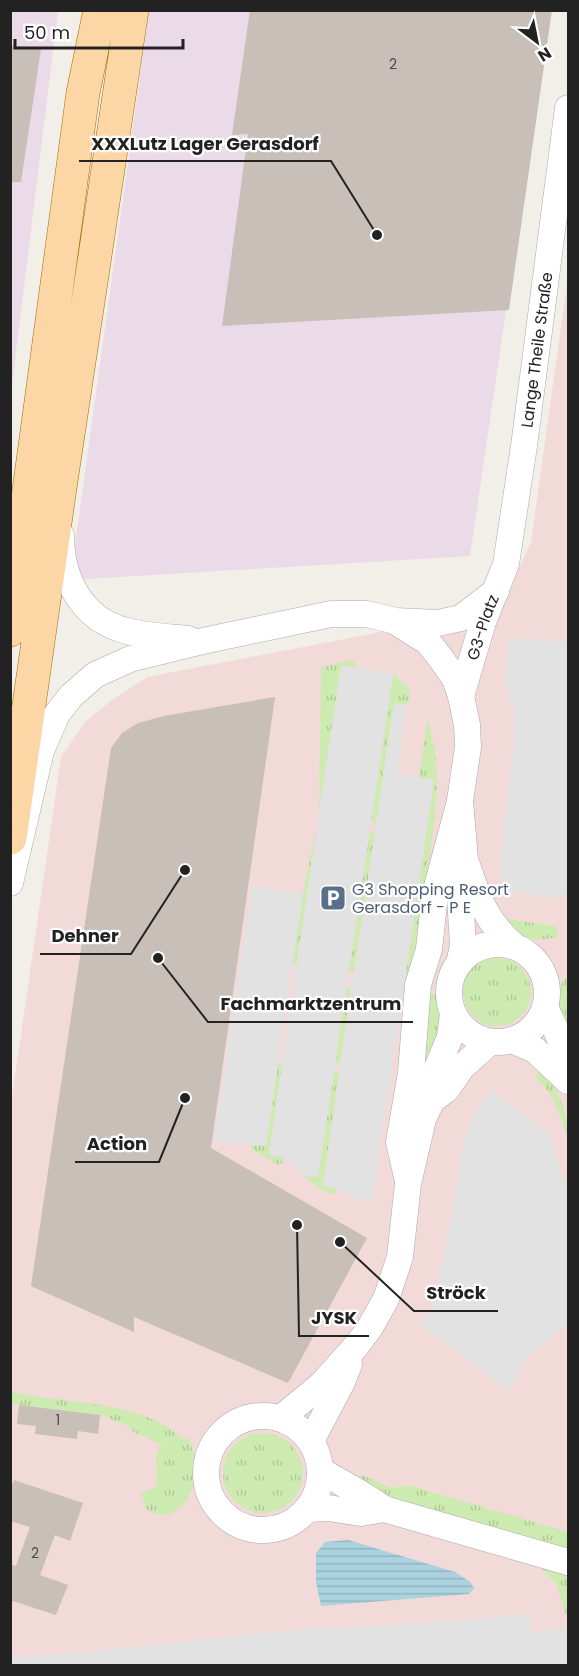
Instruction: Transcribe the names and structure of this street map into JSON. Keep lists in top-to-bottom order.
{
  "streets": {
    "street": ["Lange Theile Straße", "G3-Platz"]
  },
  "crossings": [
    ["Lange Theile Straße", "G3-Platz"]
  ],
  "places": {
    "other": [
      "XXXLutz Lager Gerasdorf",
      "Dehner",
      "Fachmarktzentrum",
      "Action",
      "JYSK",
      "Ströck"
    ],
    "parking": ["G3 Shopping Resort Gerasdorf - P E"]
  },
  "house_numbers": ["2", "1", "2"],
  "scale_bar": "50 m",
  "north": "bottom right"
}
